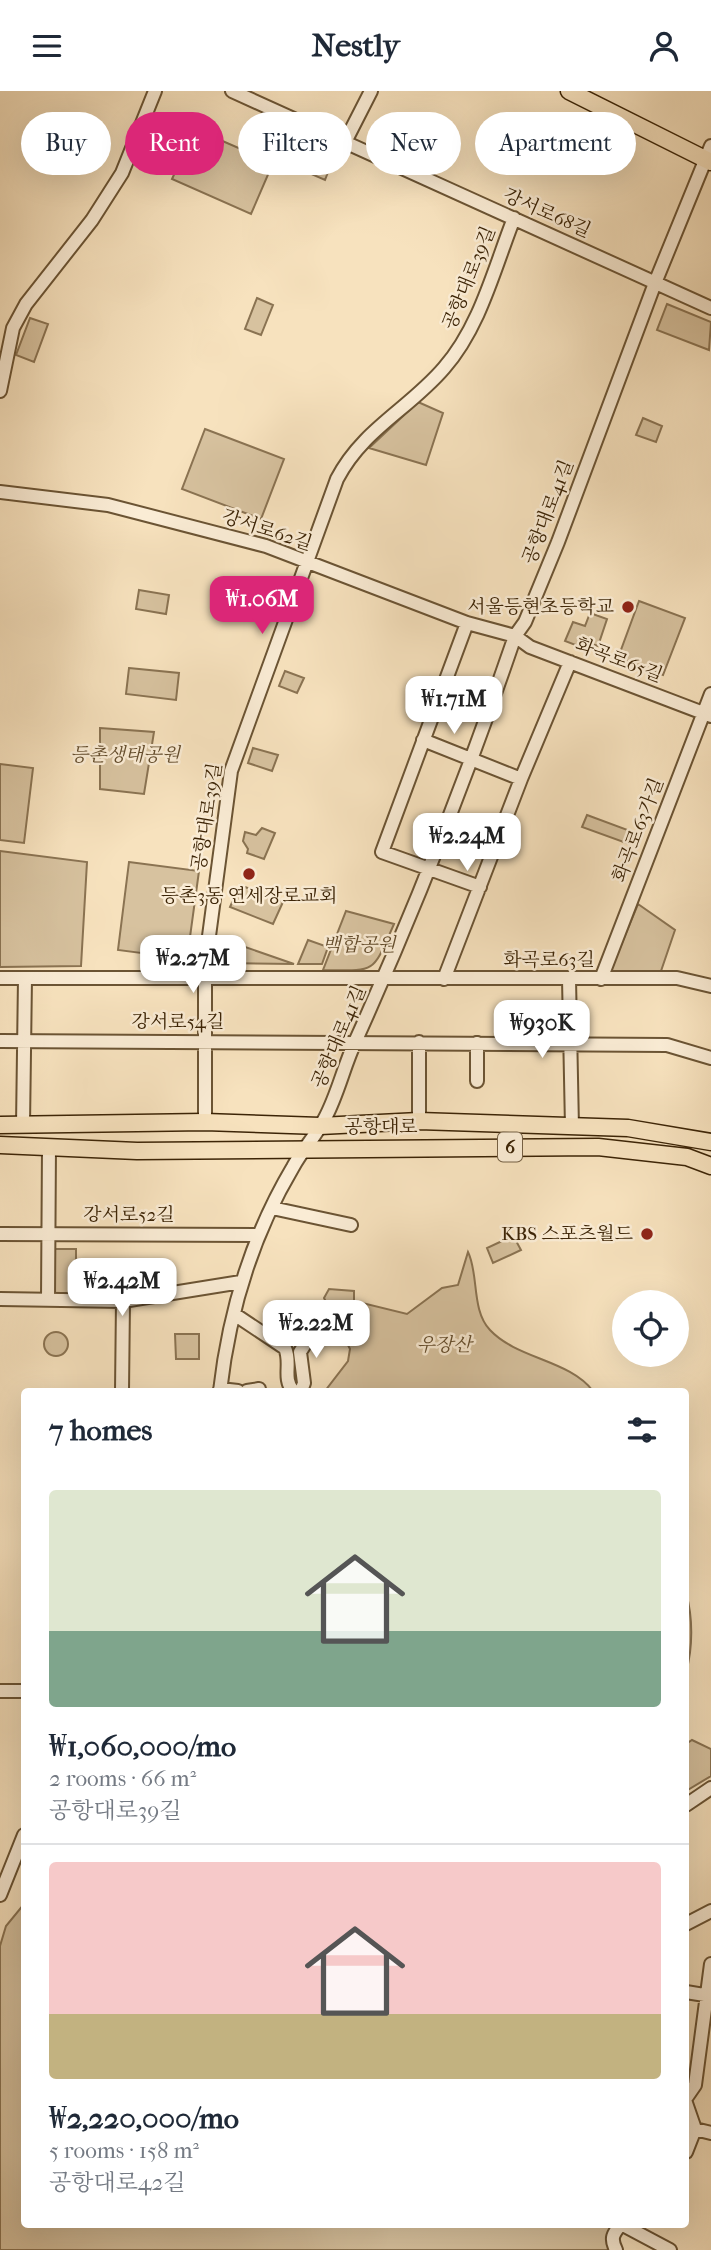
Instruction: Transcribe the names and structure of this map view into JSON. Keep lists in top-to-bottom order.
{
  "streets": {
    "main road": ["공항대로", "6"],
    "street": [
      "강서로68길",
      "공항대로39길",
      "공항대로41길",
      "강서로62길",
      "화곡로65길",
      "화곡로63가길",
      "화곡로63길",
      "강서로54길",
      "강서로52길"
    ]
  },
  "crossings": [
    ["강서로68길", "공항대로39길"],
    ["강서로68길", "공항대로41길"],
    ["공항대로39길", "강서로62길"],
    ["공항대로39길", "화곡로63길"],
    ["공항대로39길", "강서로54길"],
    ["공항대로39길", "공항대로"],
    ["공항대로41길", "강서로62길"],
    ["공항대로41길", "화곡로65길"],
    ["공항대로41길", "화곡로63길"],
    ["공항대로41길", "강서로54길"],
    ["공항대로41길", "공항대로"],
    ["공항대로41길", "강서로52길"],
    ["강서로62길", "화곡로65길"],
    ["화곡로65길", "화곡로63가길"],
    ["화곡로63가길", "화곡로63길"],
    ["강서로54길", "공항대로"]
  ],
  "parks": ["등촌생태공원", "백합공원", "우장산"],
  "places": ["서울등현초등학교", "등촌3동 연세장로교회", "KBS 스포츠월드"],
  "page": {
    "header": "Nestly",
    "chip": [
      "Buy",
      "Rent",
      "Filters",
      "New",
      "Apartment"
    ],
    "price": [
      "₩1.06M",
      "₩1.71M",
      "₩2.24M",
      "₩2.27M",
      "₩930K",
      "₩2.42M",
      "₩2.22M"
    ],
    "heading": "7 homes",
    "list": [
      {
        "name": "₩1,060,000/mo",
        "note": "2 rooms · 66 m² · 공항대로39길"
      },
      {
        "name": "₩2,220,000/mo",
        "note": "5 rooms · 158 m² · 공항대로42길"
      }
    ]
  }
}
